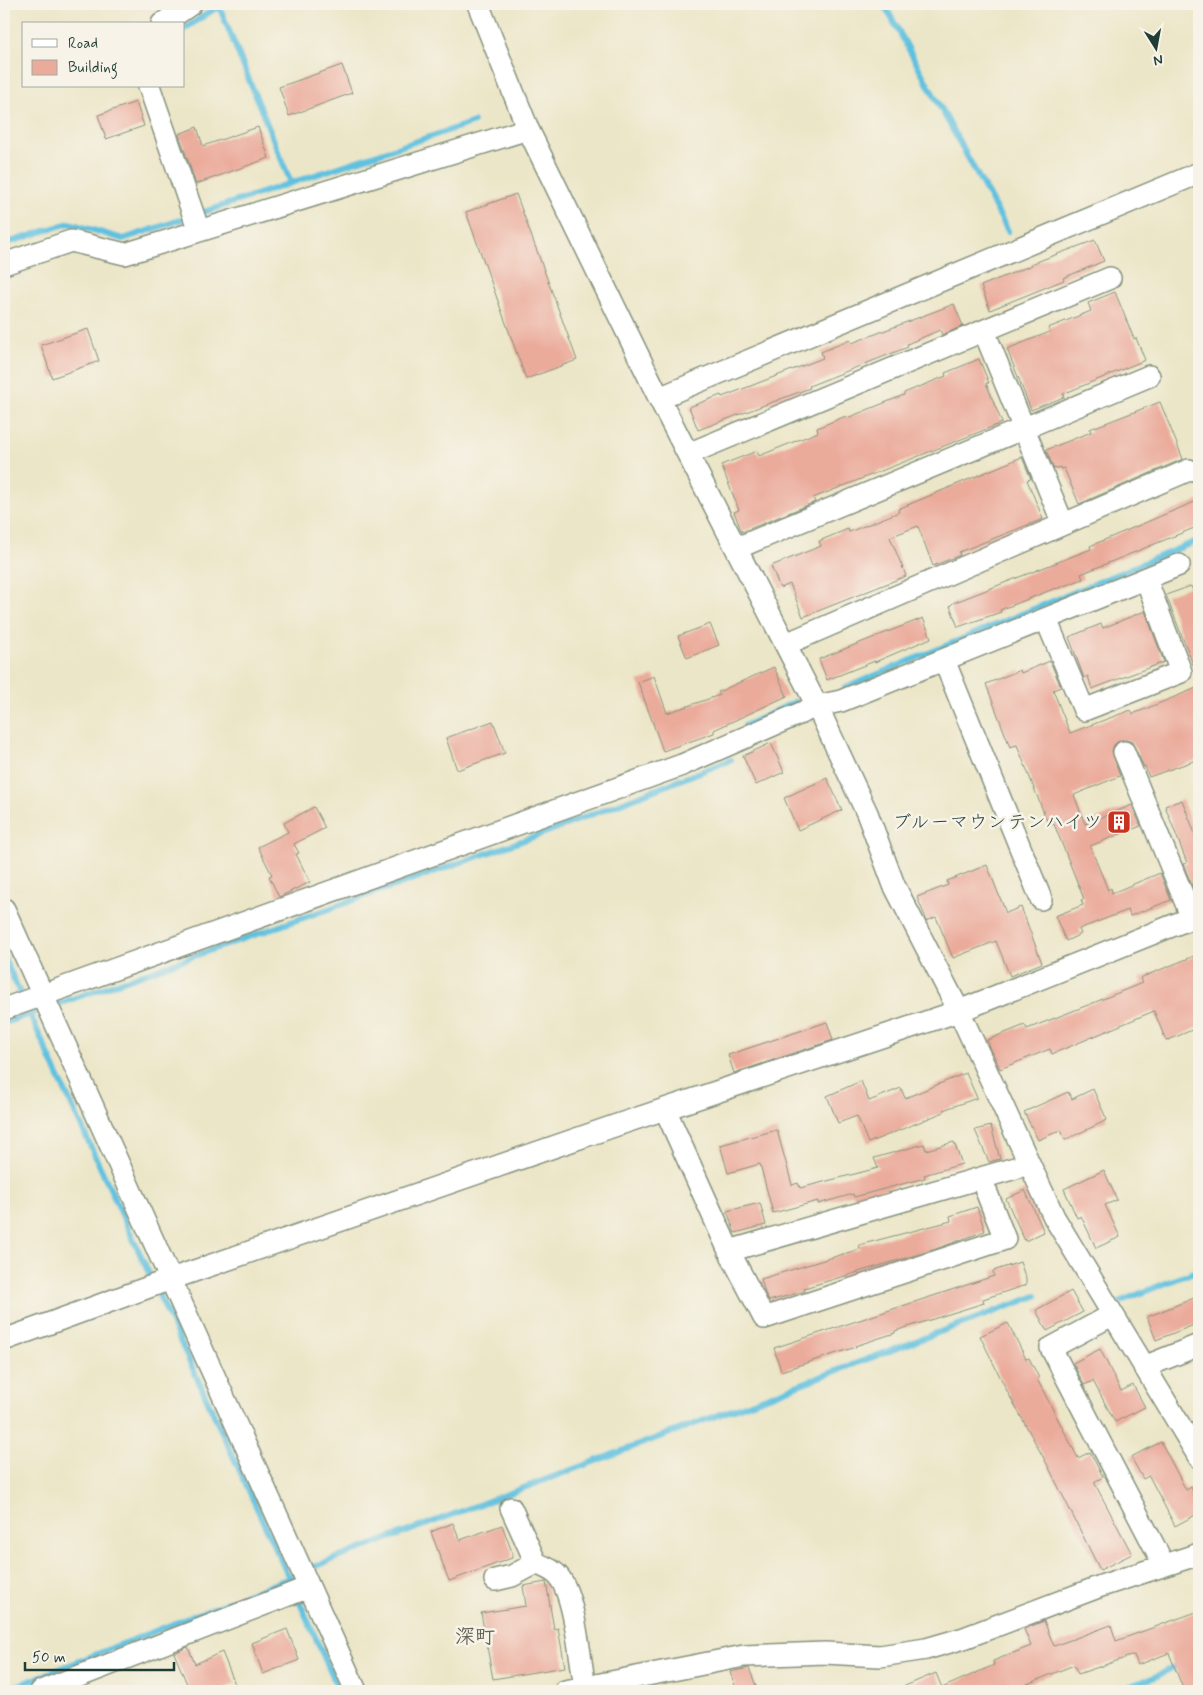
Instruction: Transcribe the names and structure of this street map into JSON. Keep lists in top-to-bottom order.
{
  "districts": ["深町"],
  "places": {
    "building": ["ブルーマウンテンハイツ"]
  },
  "legend": ["Road", "Building"],
  "scale_bar": "50 m",
  "north": "bottom"
}
